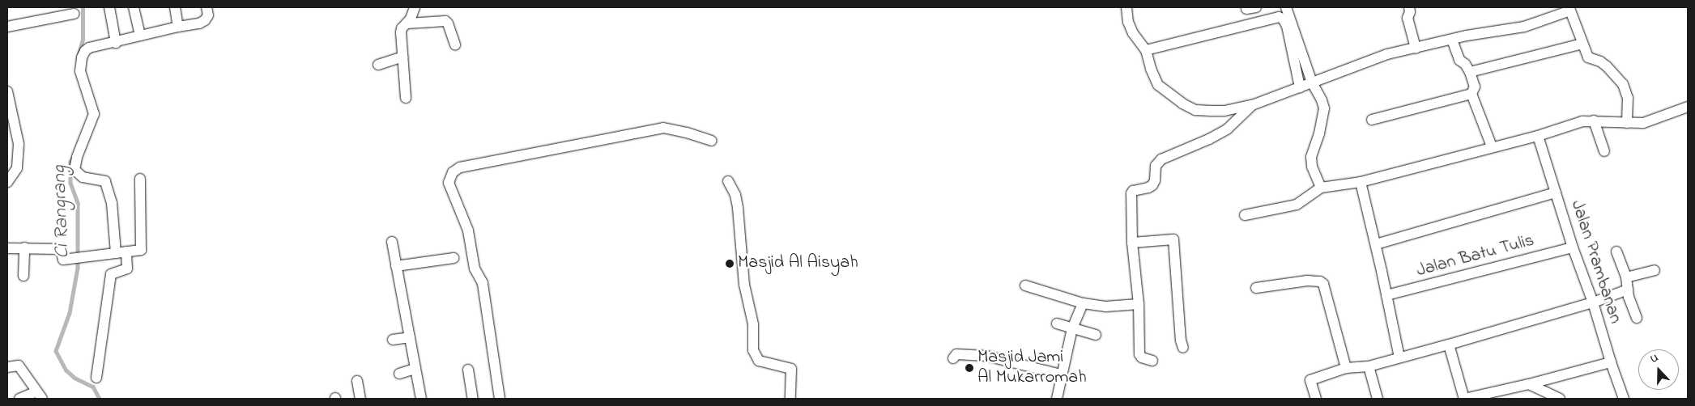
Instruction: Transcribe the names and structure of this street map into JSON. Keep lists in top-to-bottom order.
{
  "streets": {
    "street": ["Jalan Batu Tulis", "Jalan Prambanan"]
  },
  "crossings": [
    ["Jalan Batu Tulis", "Jalan Prambanan"]
  ],
  "water": ["Ci Rangrang"],
  "places": ["Masjid Al Aisyah", "Masjid Jami Al Mukarromah"],
  "north": "top"
}
